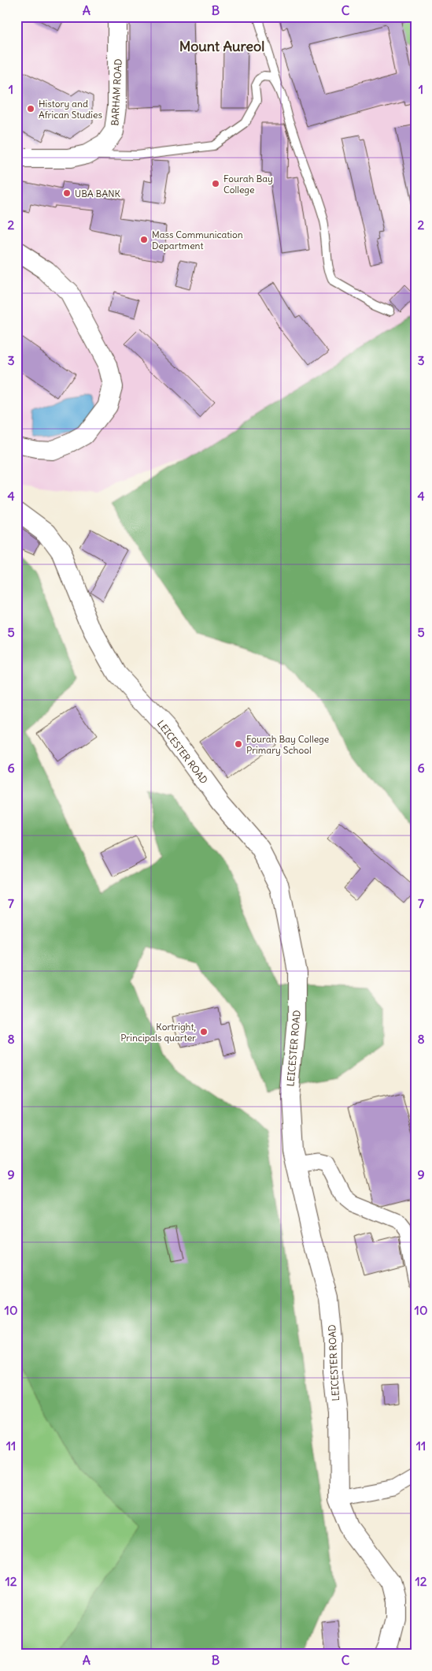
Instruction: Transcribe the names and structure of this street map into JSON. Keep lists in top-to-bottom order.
{
  "streets": {
    "street": ["BARHAM ROAD", "LEICESTER ROAD"]
  },
  "districts": ["Mount Aureol"],
  "places": [
    "History and African Studies",
    "Fourah Bay College",
    "UBA BANK",
    "Mass Communication Department",
    "Fourah Bay College Primary School",
    "Kortright, Principals quarter"
  ],
  "grid": {
    "columns": ["A", "B", "C"],
    "rows": [
      "1",
      "2",
      "3",
      "4",
      "5",
      "6",
      "7",
      "8",
      "9",
      "10",
      "11",
      "12"
    ]
  }
}
